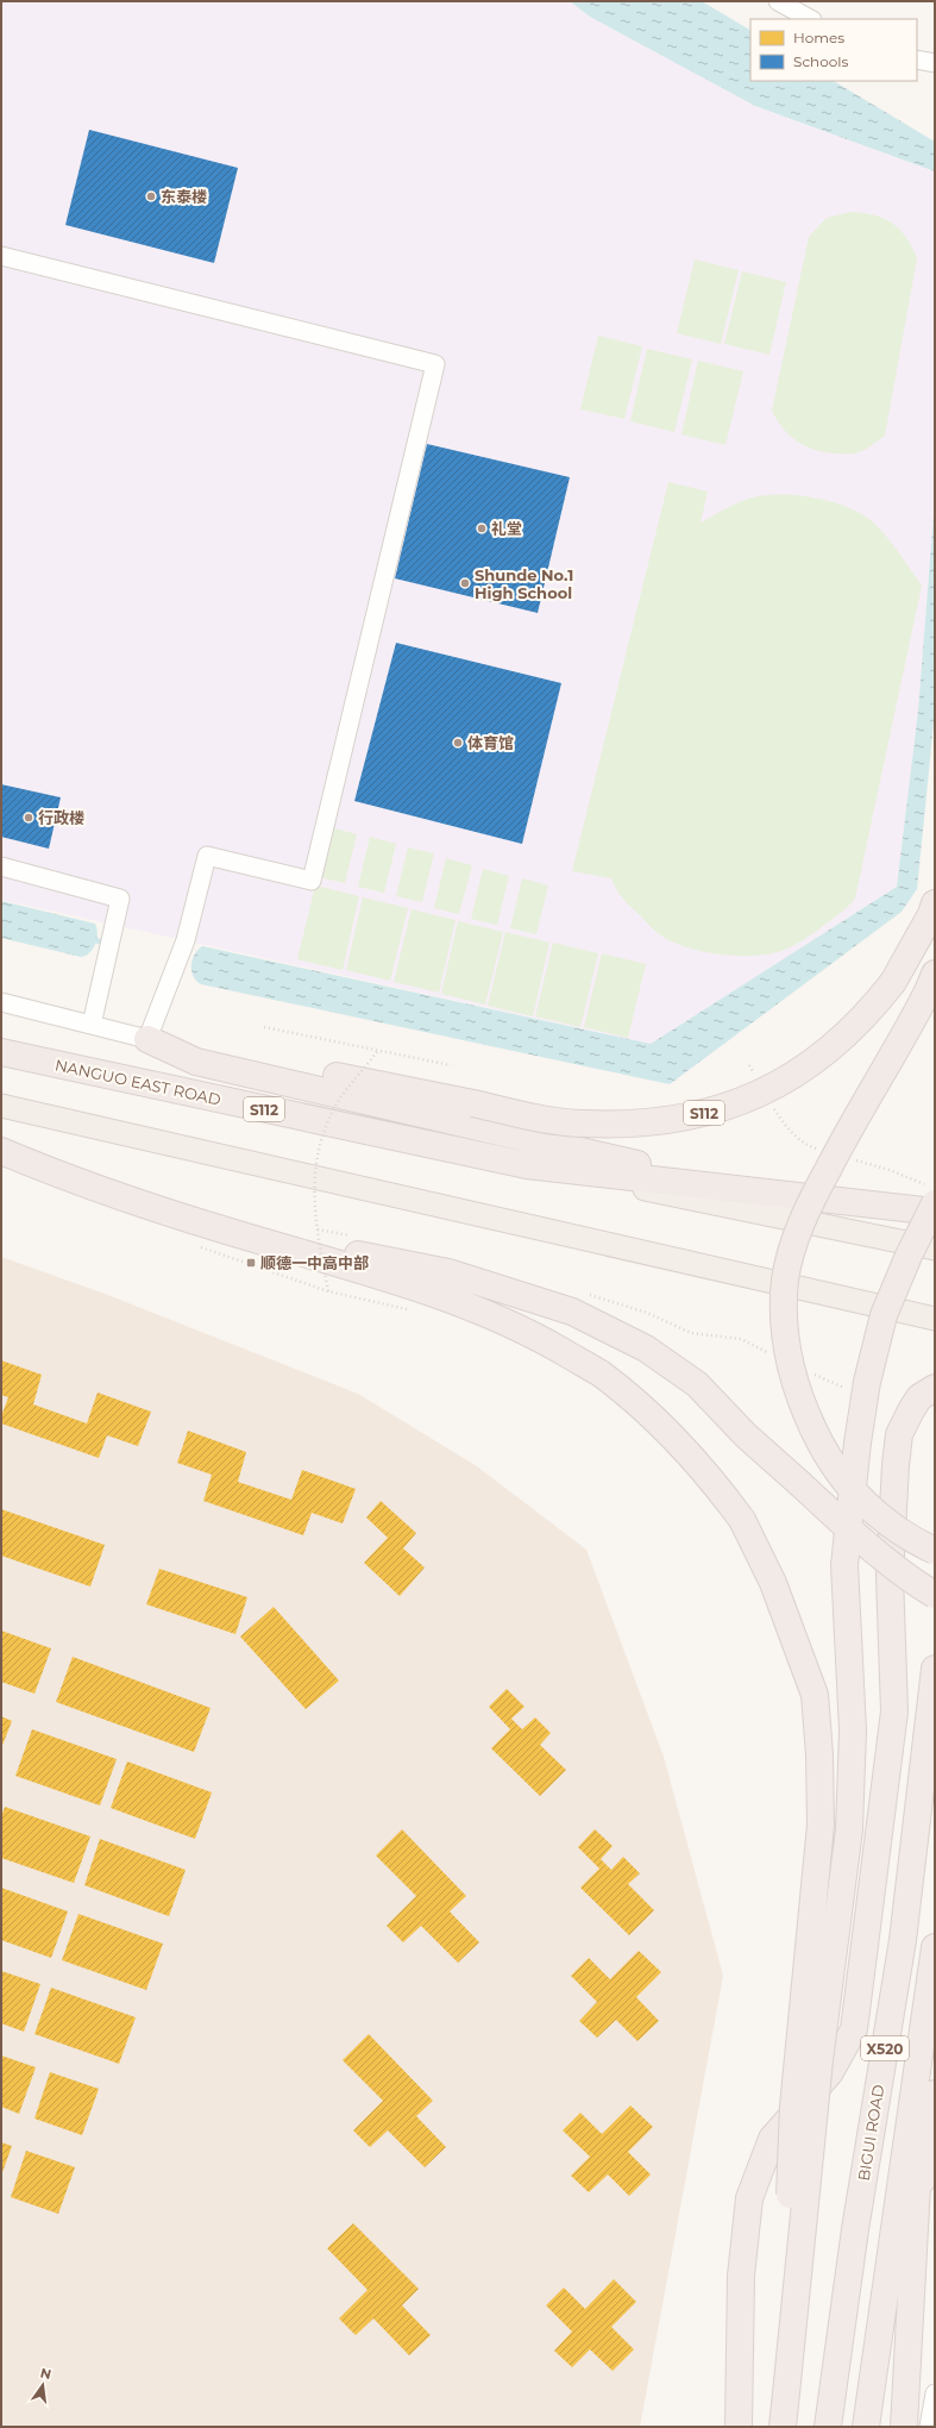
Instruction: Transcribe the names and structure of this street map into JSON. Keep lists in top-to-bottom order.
{
  "streets": {
    "highway": [
      "NANGUO EAST ROAD",
      "S112",
      "X520",
      "BIGUI ROAD"
    ]
  },
  "places": {
    "other": [
      "东泰楼",
      "礼堂",
      "Shunde No.1 High School",
      "体育馆",
      "行政楼"
    ],
    "transit": ["顺德一中高中部"]
  },
  "legend": ["Homes", "Schools"],
  "north": "top"
}
